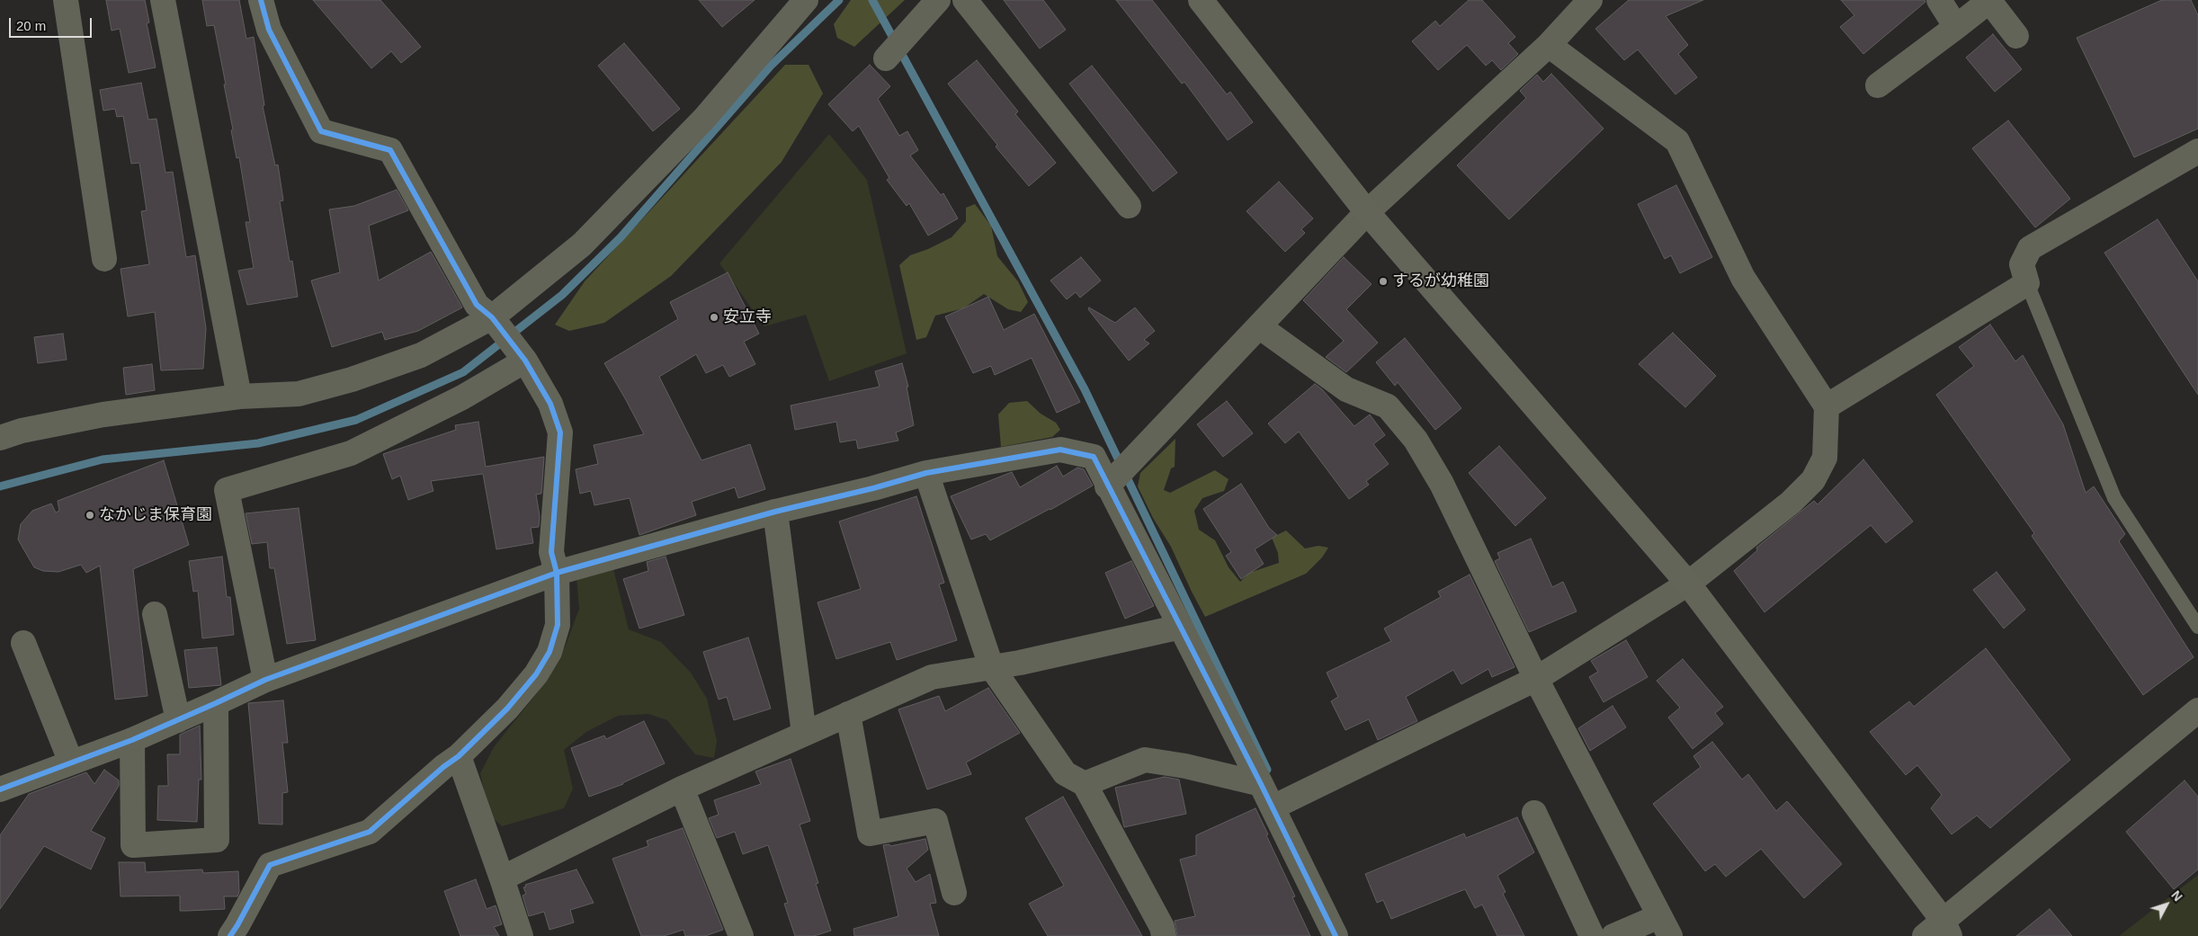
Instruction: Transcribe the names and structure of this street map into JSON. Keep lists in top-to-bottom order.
{
  "places": ["するが幼稚園", "安立寺", "なかじま保育園"],
  "scale_bar": "20 m",
  "north": "top right"
}
